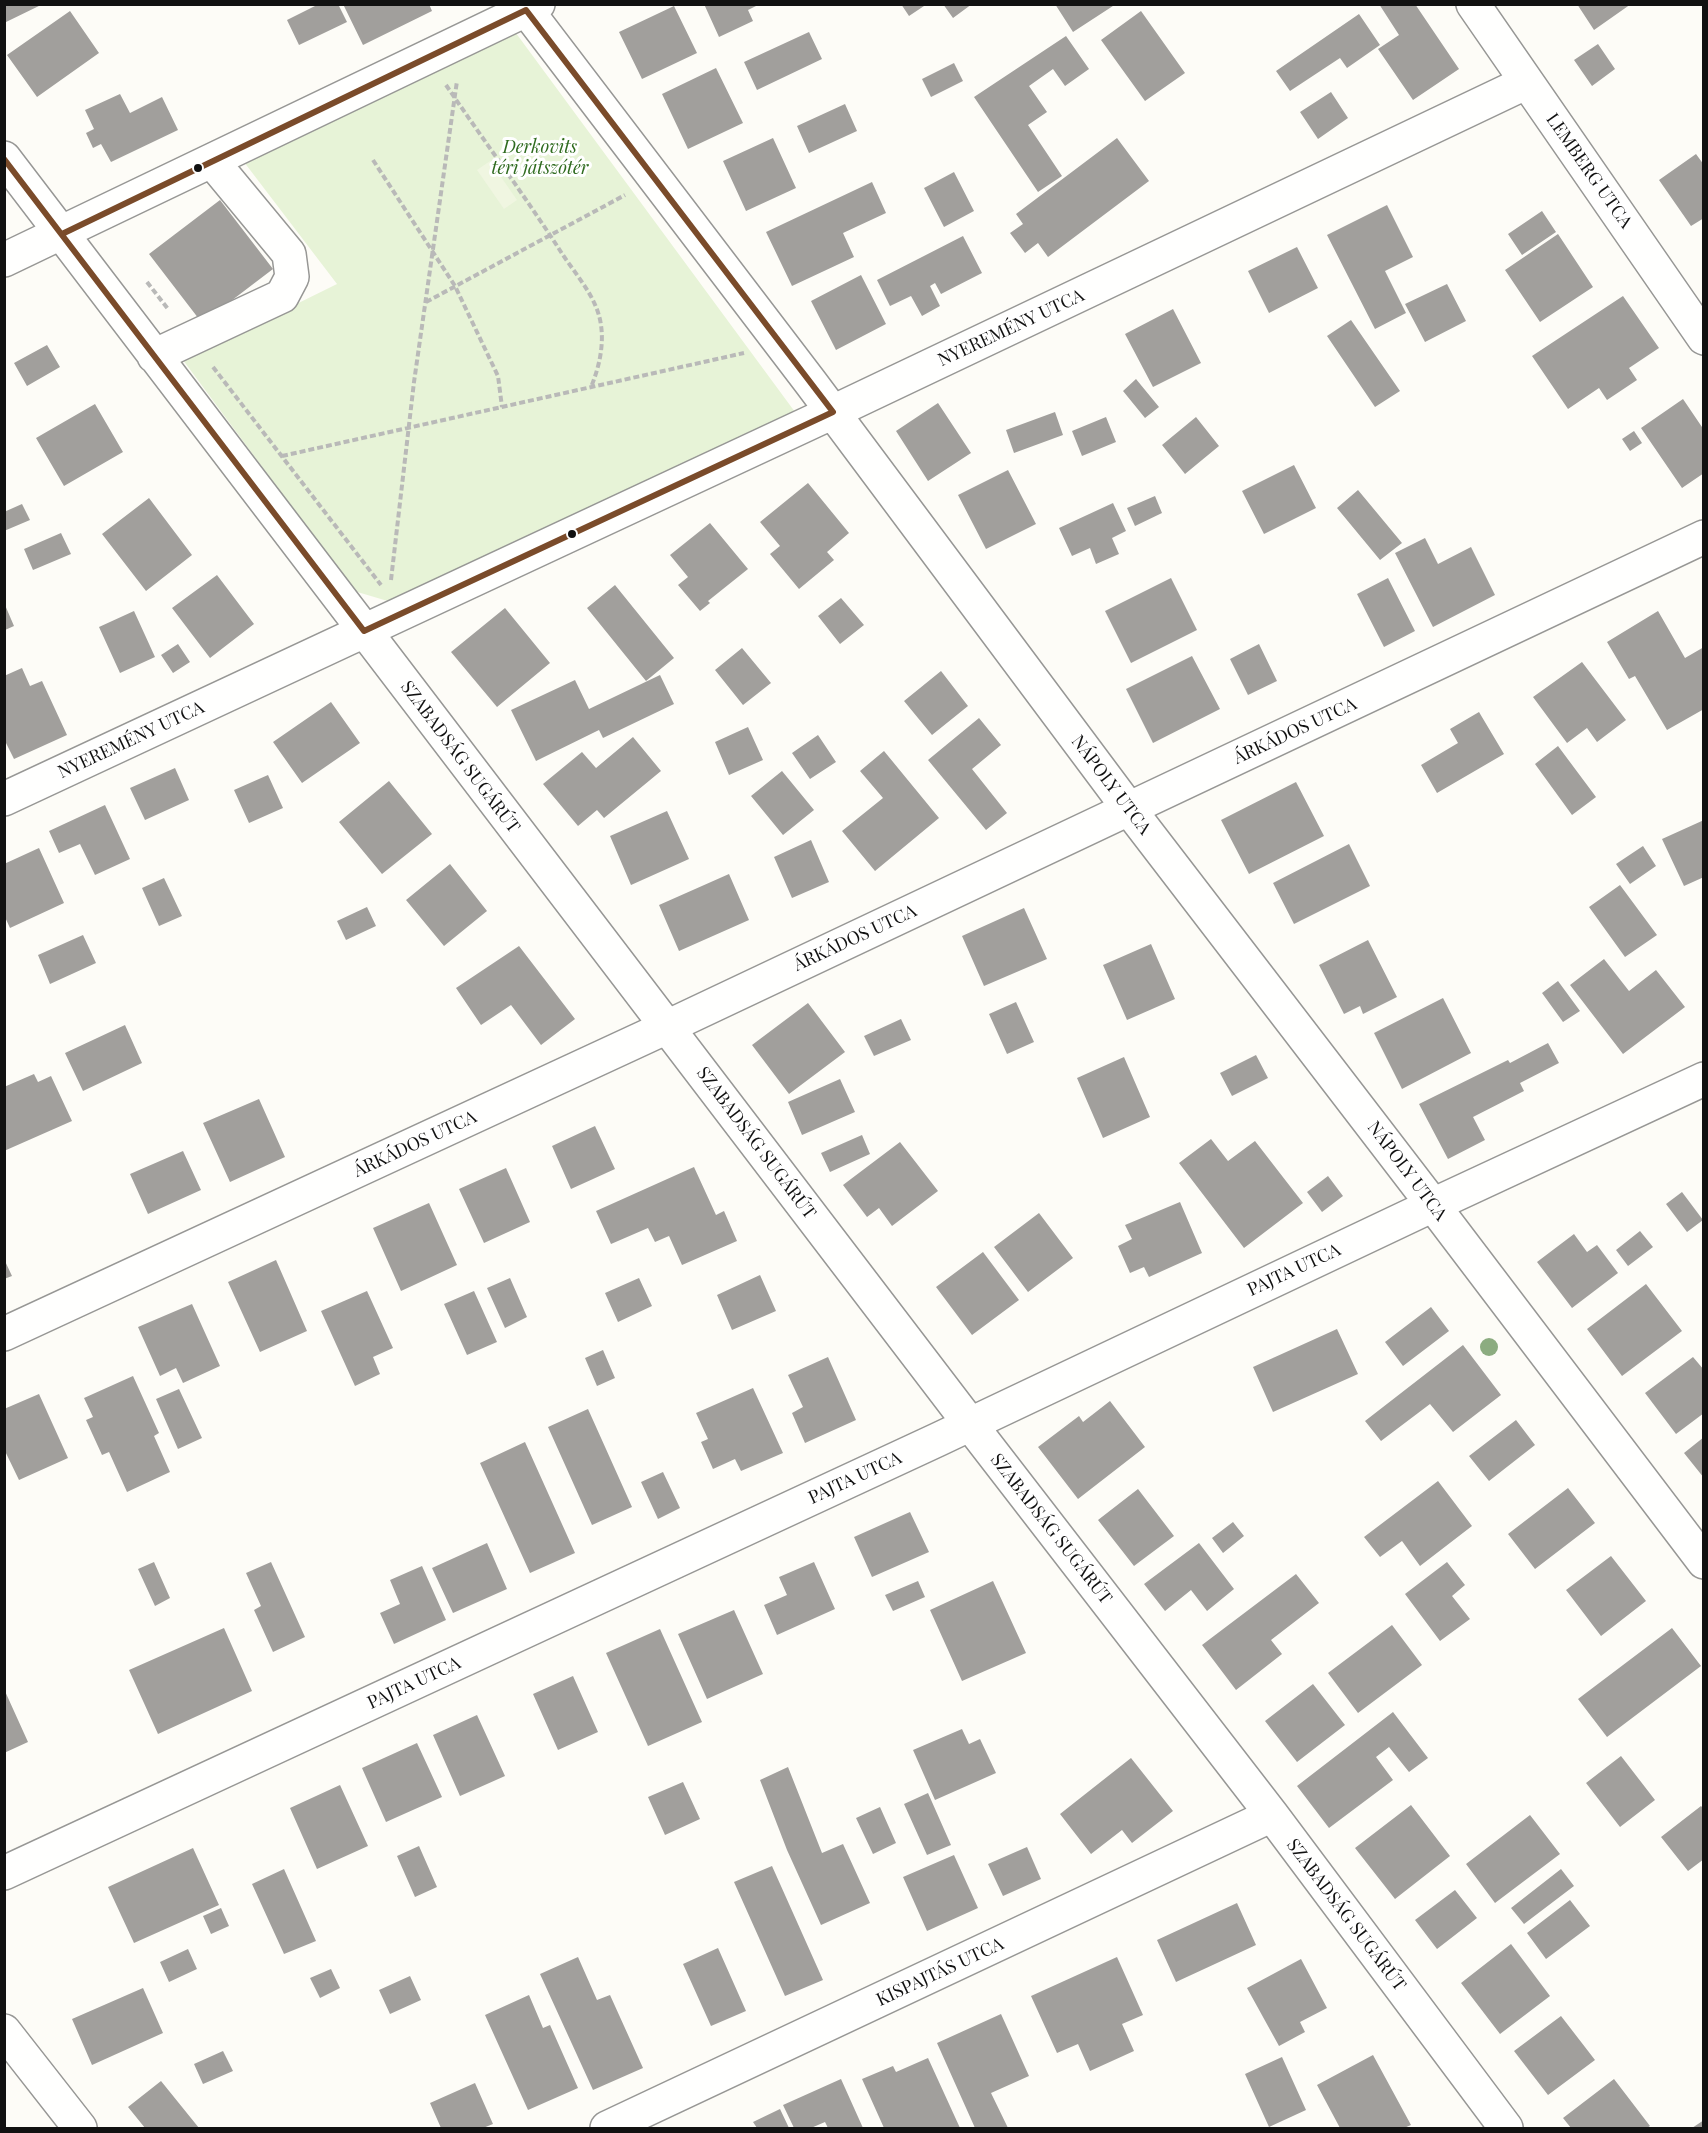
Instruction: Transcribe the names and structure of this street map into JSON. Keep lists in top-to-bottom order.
{
  "streets": {
    "street": [
      "LEMBERG UTCA",
      "NYEREMÉNY UTCA",
      "ÁRKÁDOS UTCA",
      "SZABADSÁG SUGÁRÚT",
      "NÁPOLY UTCA",
      "PAJTA UTCA",
      "KISPAJTÁS UTCA"
    ]
  },
  "crossings": [
    ["LEMBERG UTCA", "NYEREMÉNY UTCA"],
    ["NYEREMÉNY UTCA", "SZABADSÁG SUGÁRÚT"],
    ["NYEREMÉNY UTCA", "NÁPOLY UTCA"],
    ["ÁRKÁDOS UTCA", "SZABADSÁG SUGÁRÚT"],
    ["ÁRKÁDOS UTCA", "NÁPOLY UTCA"],
    ["SZABADSÁG SUGÁRÚT", "PAJTA UTCA"],
    ["SZABADSÁG SUGÁRÚT", "KISPAJTÁS UTCA"],
    ["NÁPOLY UTCA", "PAJTA UTCA"]
  ],
  "parks": ["Derkovits téri játszótér"]
}
